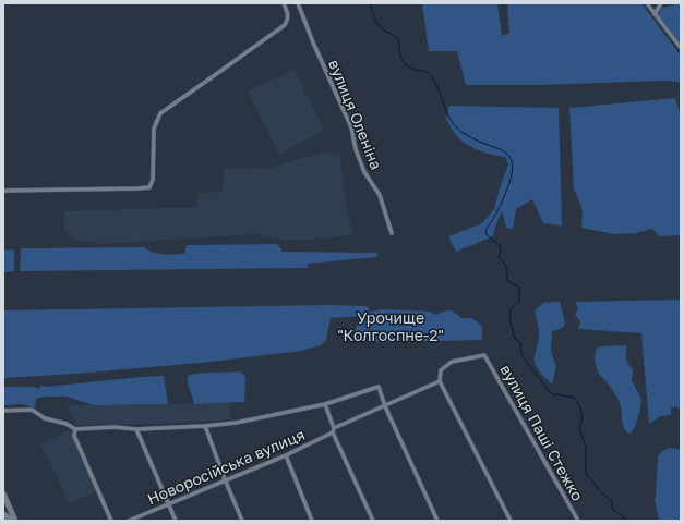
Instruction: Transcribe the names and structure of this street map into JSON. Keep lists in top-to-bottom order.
{
  "streets": {
    "street": ["вулиця Оленіна", "вулиця Паші Стежко", "Новоросійська вулиця"]
  },
  "crossings": [
    ["вулиця Паші Стежко", "Новоросійська вулиця"]
  ],
  "parks": ["Урочище \"Колгоспне-2\""]
}
